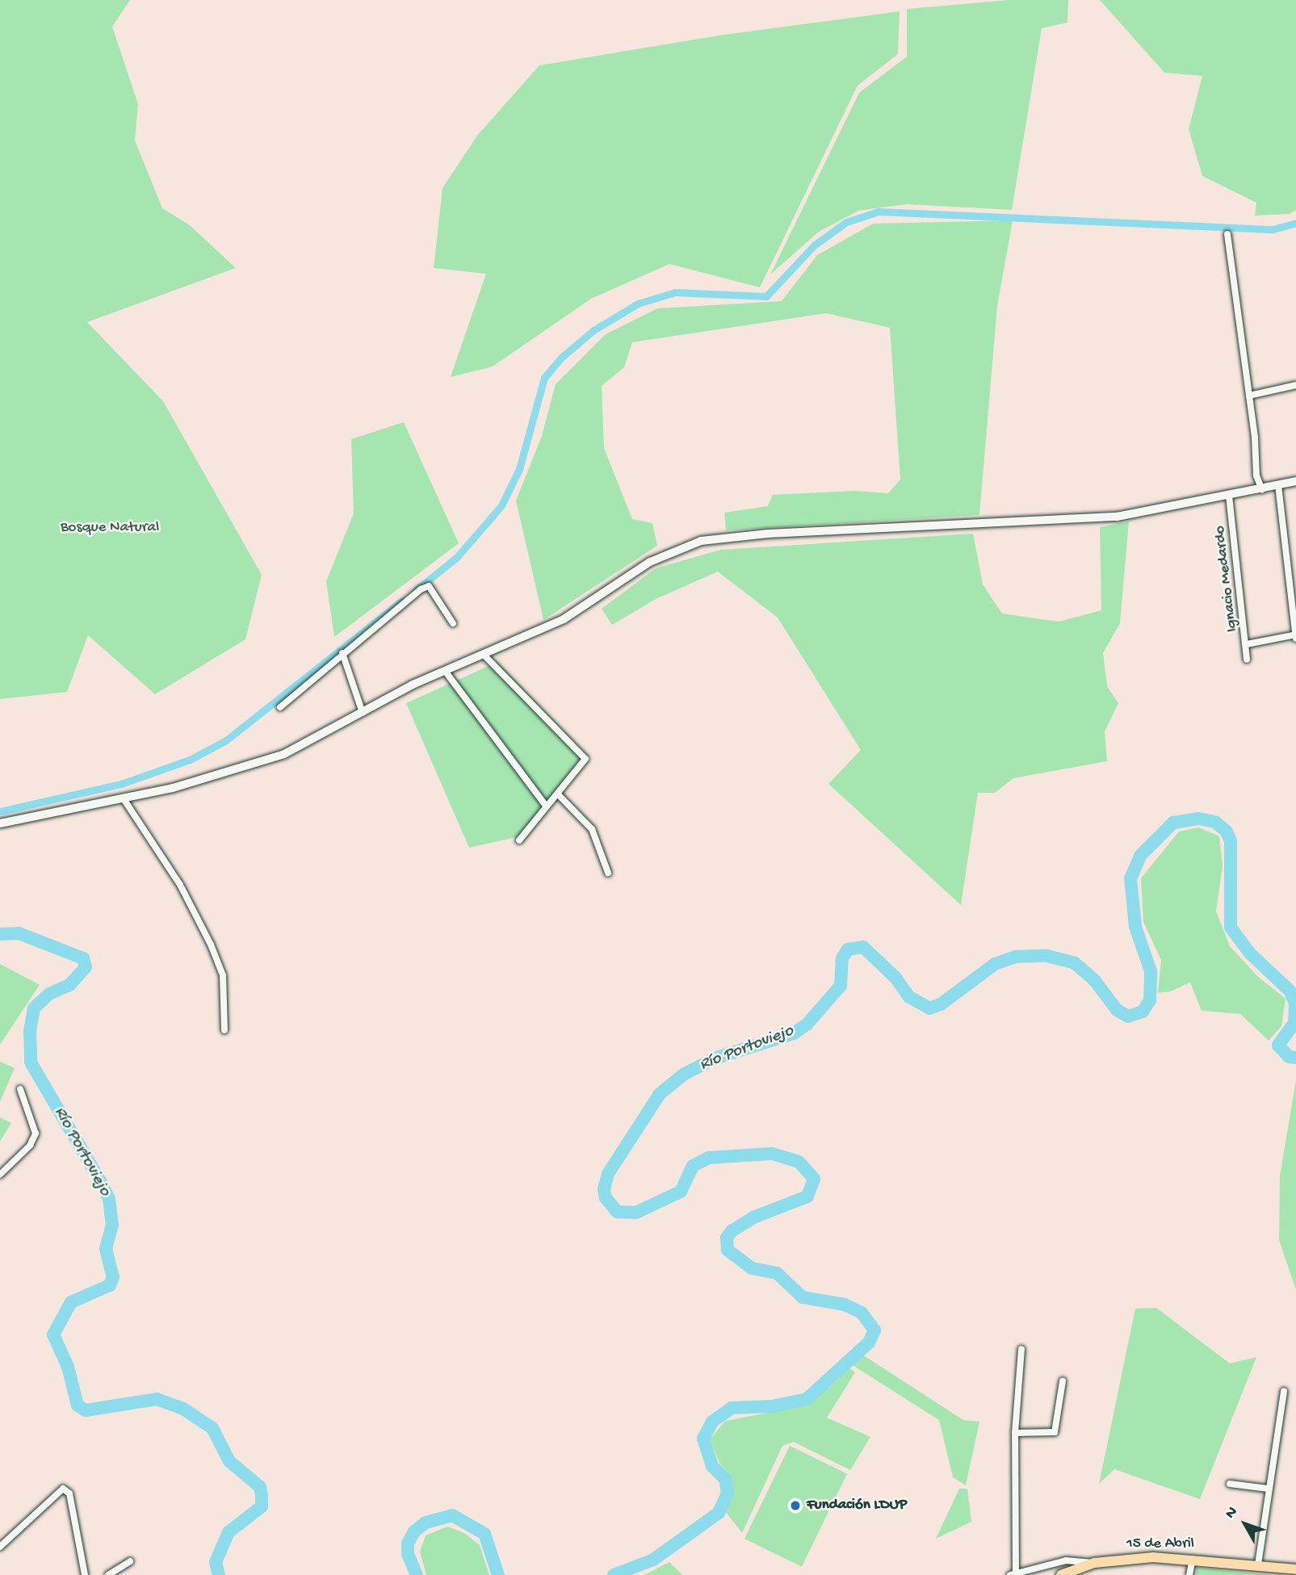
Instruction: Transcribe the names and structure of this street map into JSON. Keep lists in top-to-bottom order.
{
  "streets": {
    "main road": ["15 de Abril"],
    "street": ["Ignacio Medardo"]
  },
  "water": ["Río Portoviejo"],
  "parks": ["Bosque Natural"],
  "places": ["Fundación LDUP"],
  "north": "top left"
}
